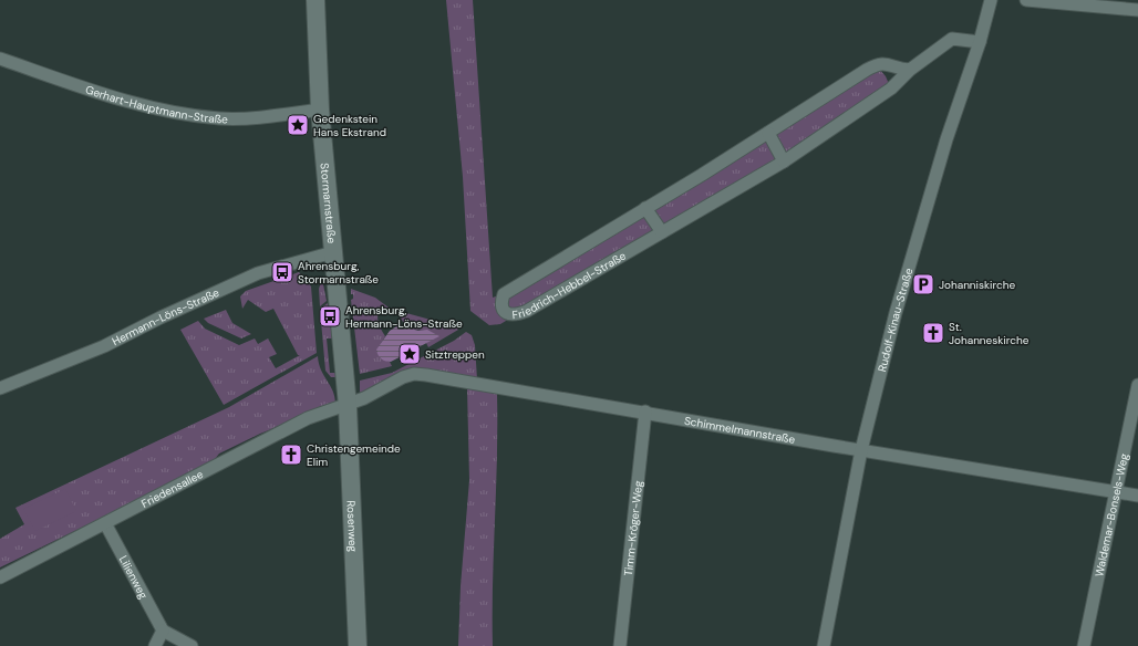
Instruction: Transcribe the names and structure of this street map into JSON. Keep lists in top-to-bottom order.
{
  "streets": {
    "street": [
      "Gerhart-Hauptmann-Straße",
      "Stormarnstraße",
      "Friedrich-Hebbel-Straße",
      "Hermann-Löns-Straße",
      "Rudolf-Kinau-Straße",
      "Schimmelmannstraße",
      "Friedensallee",
      "Waldemar-Bonsels-Weg",
      "Rosenweg",
      "Timm-Kröger-Weg",
      "Lilienweg"
    ]
  },
  "crossings": [
    ["Gerhart-Hauptmann-Straße", "Stormarnstraße"],
    ["Stormarnstraße", "Hermann-Löns-Straße"],
    ["Stormarnstraße", "Schimmelmannstraße"],
    ["Stormarnstraße", "Friedensallee"],
    ["Stormarnstraße", "Rosenweg"],
    ["Friedrich-Hebbel-Straße", "Rudolf-Kinau-Straße"],
    ["Rudolf-Kinau-Straße", "Schimmelmannstraße"],
    ["Schimmelmannstraße", "Friedensallee"],
    ["Schimmelmannstraße", "Waldemar-Bonsels-Weg"],
    ["Schimmelmannstraße", "Rosenweg"],
    ["Schimmelmannstraße", "Timm-Kröger-Weg"],
    ["Friedensallee", "Rosenweg"],
    ["Friedensallee", "Lilienweg"]
  ],
  "places": {
    "place": ["Gedenkstein Hans Ekstrand", "Sitztreppen"],
    "bus stop": ["Ahrensburg, Stormarnstraße", "Ahrensburg, Hermann-Löns-Straße"],
    "parking": ["Johanniskirche"],
    "church": ["St. Johanneskirche", "Christengemeinde Elim"]
  }
}
